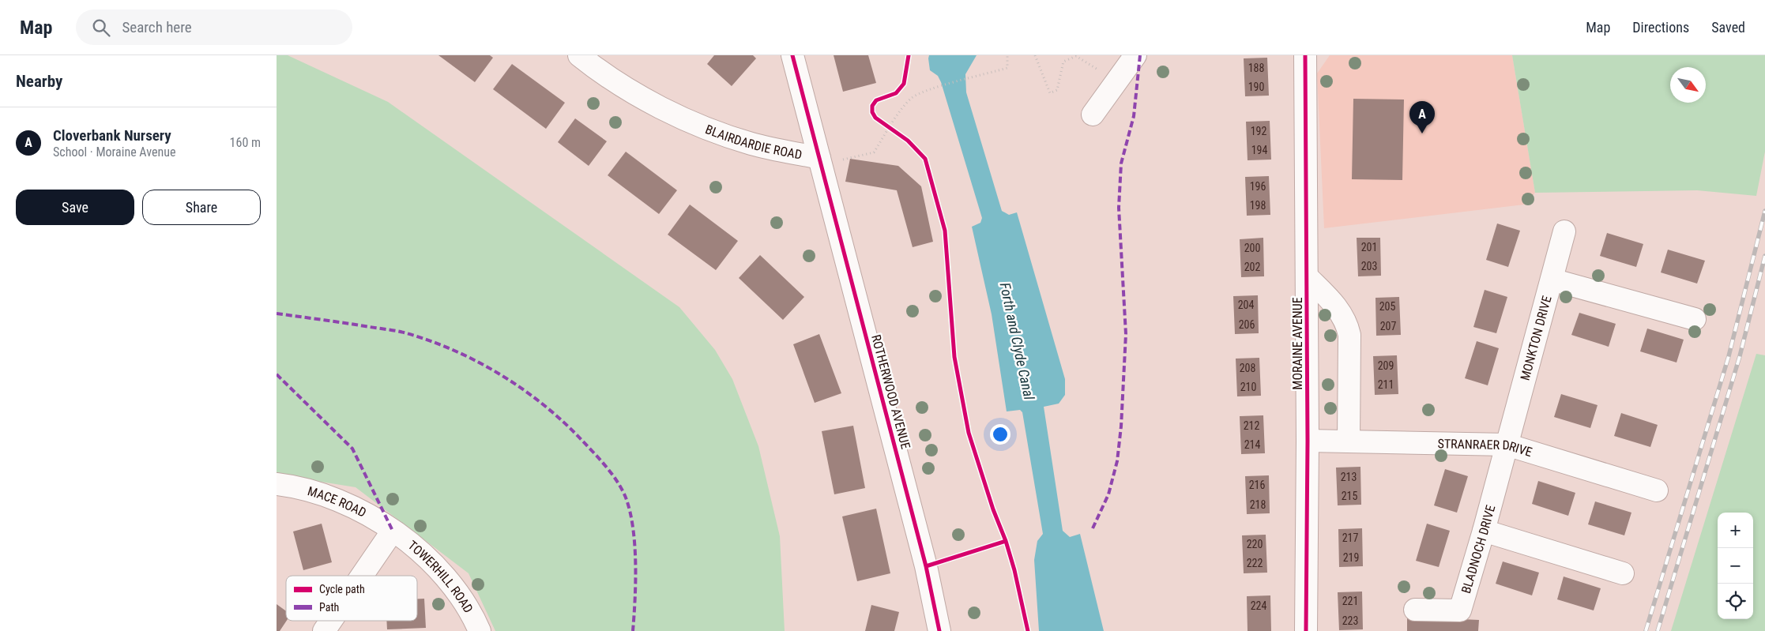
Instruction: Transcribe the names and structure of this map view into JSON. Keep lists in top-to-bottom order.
{
  "streets": {
    "street": [
      "BLAIRDARDIE ROAD",
      "MONKTON DRIVE",
      "MORAINE AVENUE",
      "ROTHERWOOD AVENUE",
      "STRANRAER DRIVE",
      "MACE ROAD",
      "BLADNOCH DRIVE",
      "TOWERHILL ROAD"
    ]
  },
  "crossings": [
    ["BLAIRDARDIE ROAD", "ROTHERWOOD AVENUE"],
    ["MONKTON DRIVE", "STRANRAER DRIVE"],
    ["MONKTON DRIVE", "BLADNOCH DRIVE"],
    ["MORAINE AVENUE", "STRANRAER DRIVE"],
    ["STRANRAER DRIVE", "BLADNOCH DRIVE"],
    ["MACE ROAD", "TOWERHILL ROAD"]
  ],
  "water": ["Forth and Clyde Canal"],
  "house_numbers": [
    "188",
    "190",
    "192",
    "194",
    "196",
    "198",
    "201",
    "200",
    "203",
    "202",
    "204",
    "205",
    "206",
    "207",
    "209",
    "208",
    "211",
    "210",
    "212",
    "214",
    "213",
    "216",
    "215",
    "218",
    "217",
    "220",
    "219",
    "222",
    "221",
    "224",
    "223"
  ],
  "legend": ["Cycle path", "Path"],
  "north": "bottom right",
  "page": {
    "header": "Map",
    "search": "Search here",
    "nav": ["Map", "Directions", "Saved"],
    "heading": "Nearby",
    "pins": "A",
    "list": [
      {
        "mark": "A",
        "name": "Cloverbank Nursery",
        "note": "School · Moraine Avenue",
        "value": "160 m"
      }
    ],
    "buttons": ["Save", "Share"],
    "map_buttons": ["+", "−"]
  }
}
